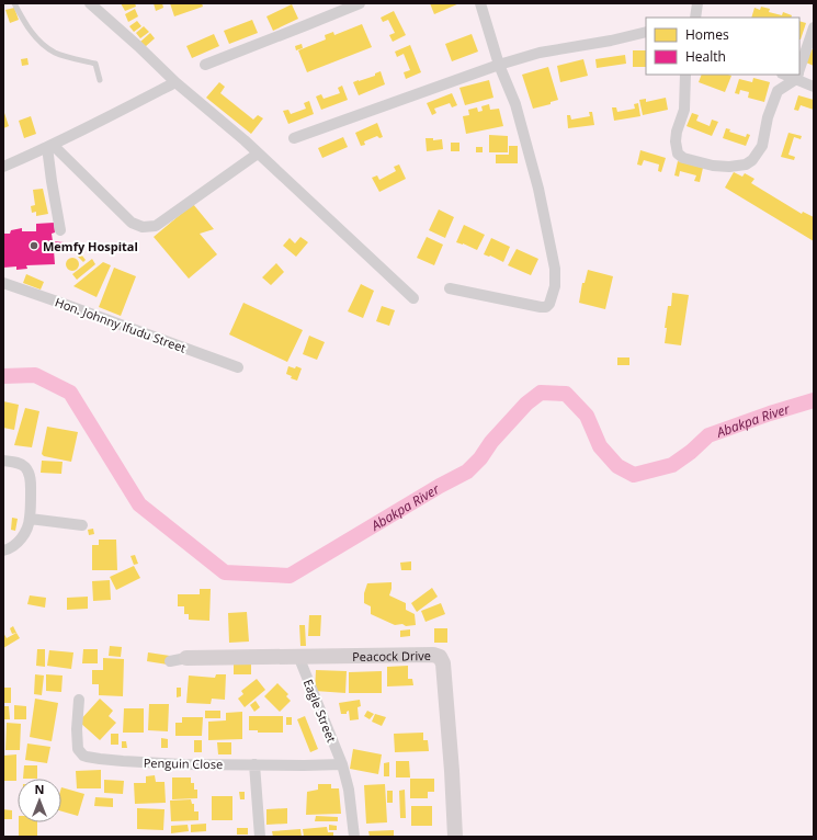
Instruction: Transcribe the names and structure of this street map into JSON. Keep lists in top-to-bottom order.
{
  "streets": {
    "street": [
      "Hon. Johnny Ifudu Street",
      "Peacock Drive",
      "Eagle Street",
      "Penguin Close"
    ]
  },
  "crossings": [
    ["Peacock Drive", "Eagle Street"],
    ["Eagle Street", "Penguin Close"]
  ],
  "water": ["Abakpa River"],
  "places": ["Memfy Hospital"],
  "legend": ["Homes", "Health"],
  "north": "top"
}
